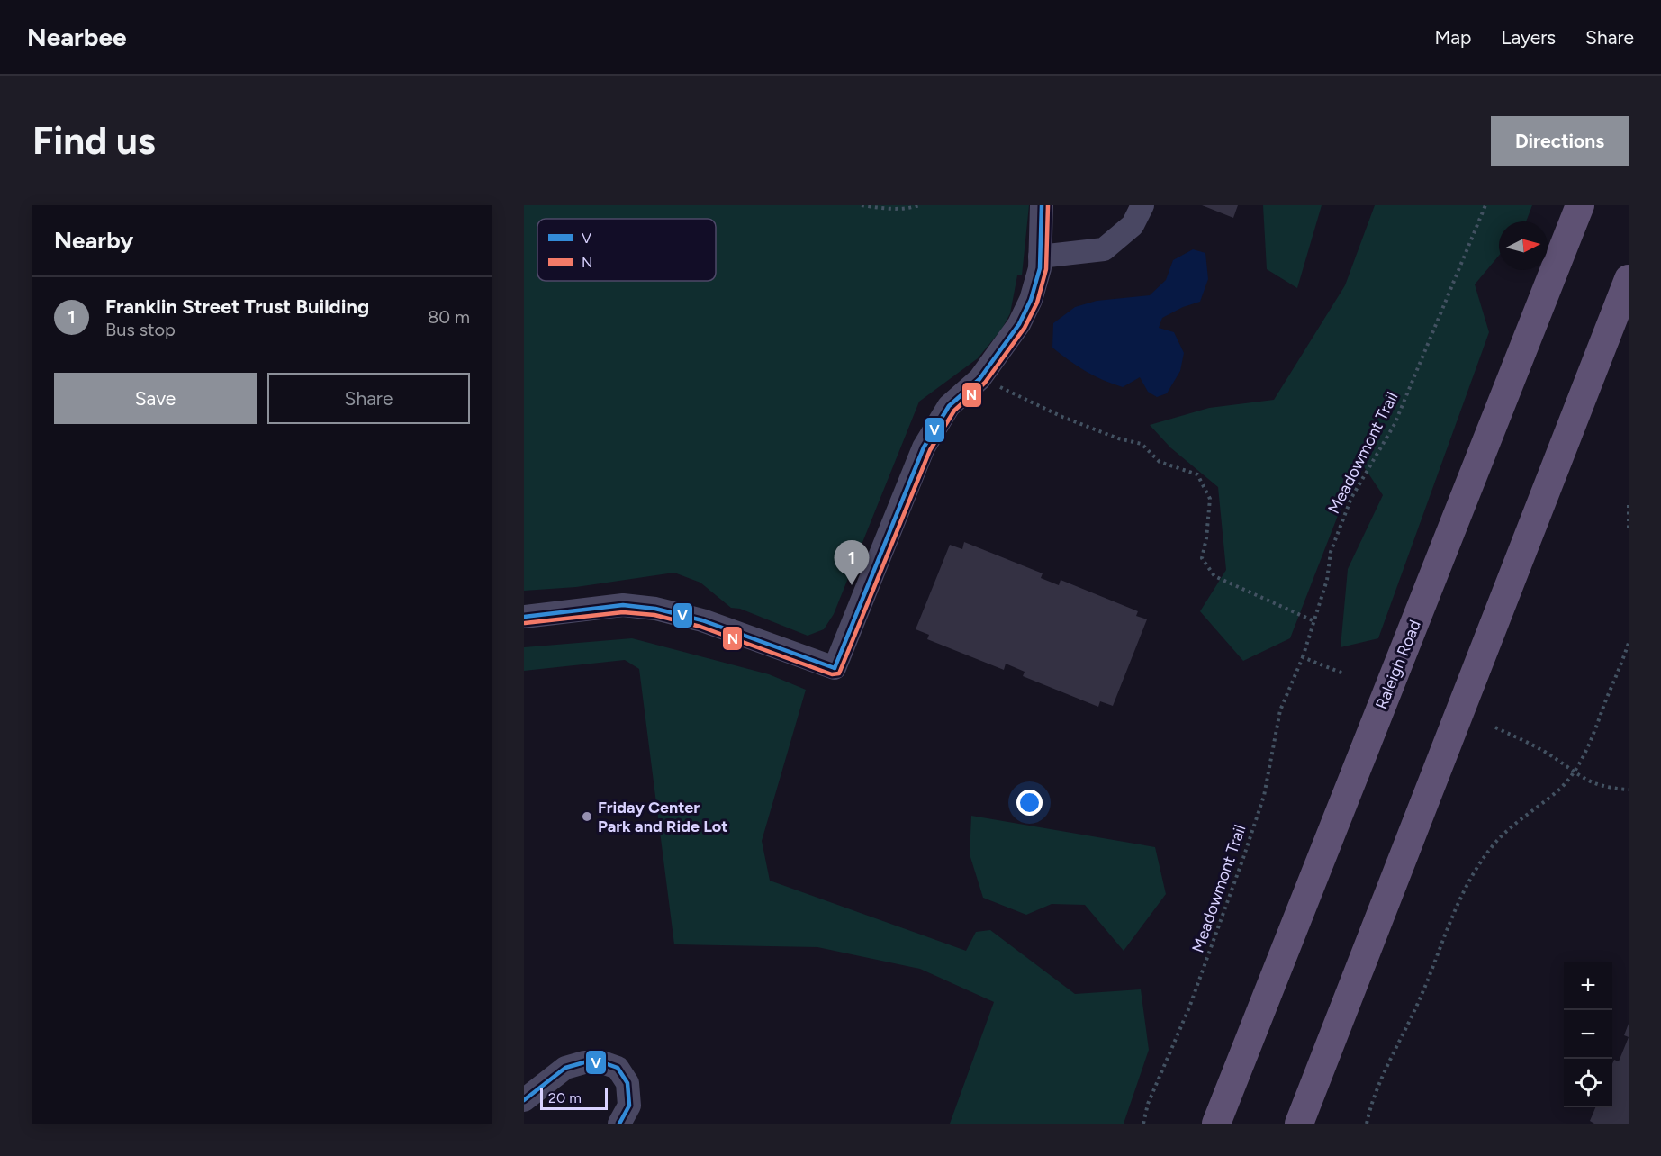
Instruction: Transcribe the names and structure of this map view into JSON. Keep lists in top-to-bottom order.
{
  "streets": {
    "main road": ["Raleigh Road"],
    "path": ["Meadowmont Trail"]
  },
  "places": ["Friday Center Park and Ride Lot"],
  "lines": ["transit line V", "transit line N"],
  "legend": ["V", "N"],
  "scale_bar": "20 m",
  "north": "right",
  "page": {
    "header": "Nearbee",
    "nav": ["Map", "Layers", "Share"],
    "buttons": [
      "Directions",
      ["Save", "Share"]
    ],
    "title": "Find us",
    "heading": "Nearby",
    "list": [
      {
        "mark": "1",
        "name": "Franklin Street Trust Building",
        "note": "Bus stop",
        "value": "80 m"
      }
    ],
    "pins": "1",
    "map_buttons": ["+", "−"],
    "scale": "20 m"
  }
}
